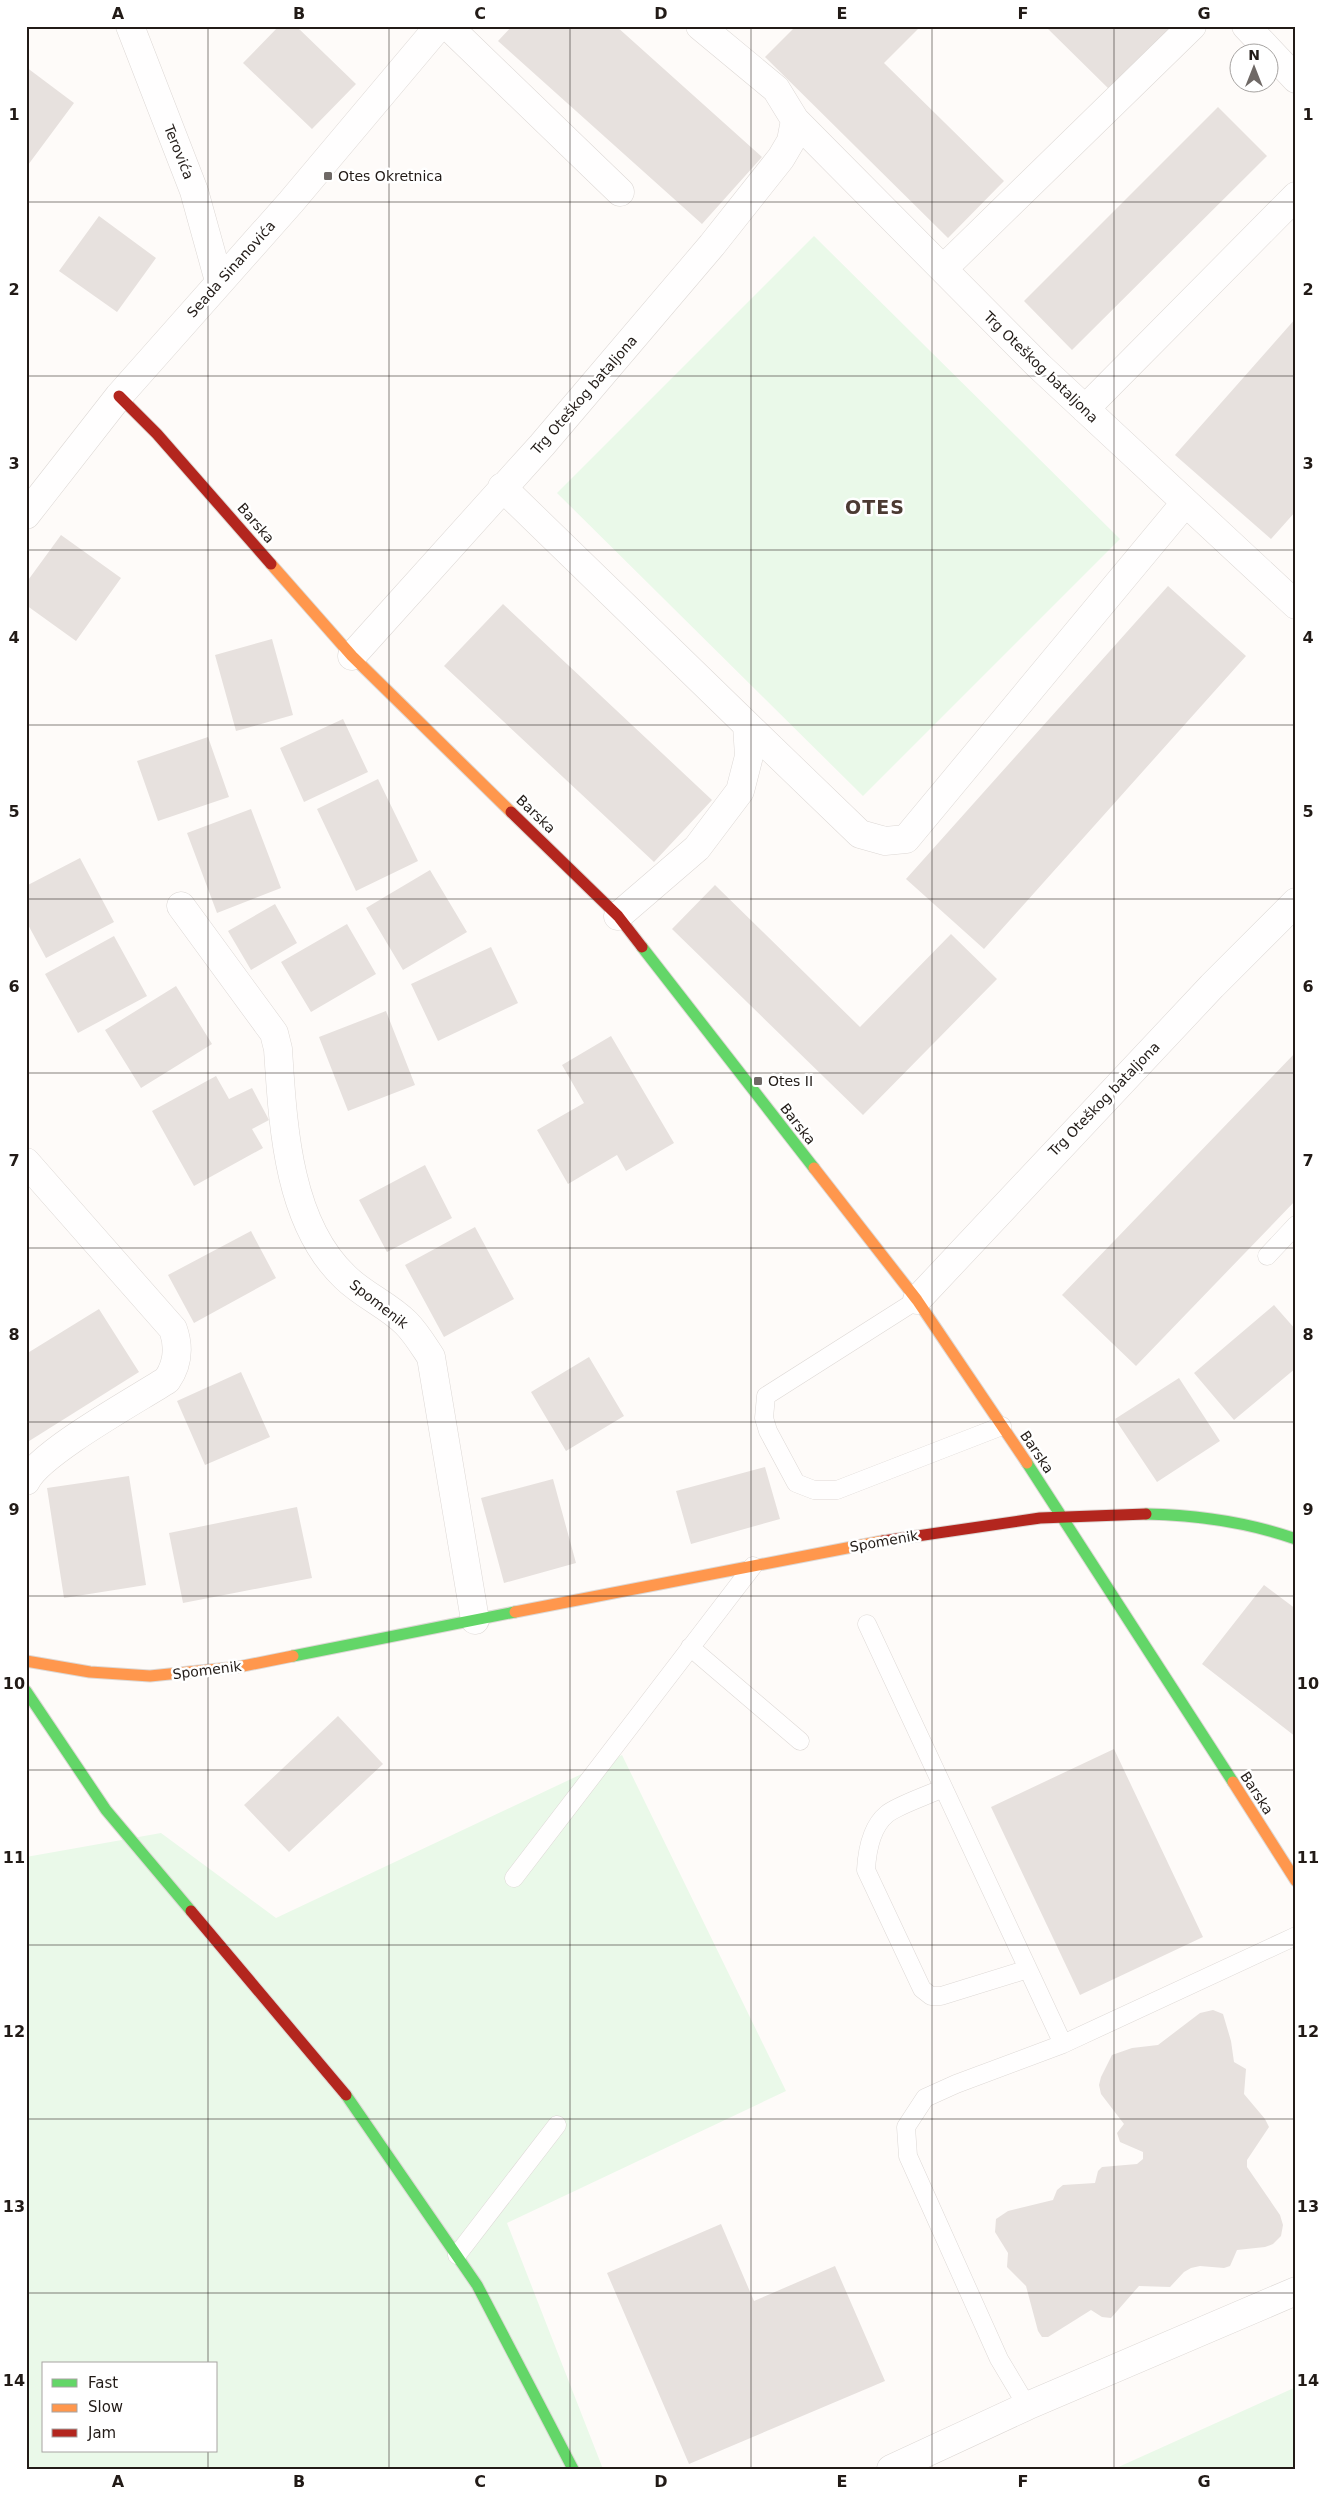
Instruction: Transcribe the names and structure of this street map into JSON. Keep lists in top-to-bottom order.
{
  "streets": {
    "street": [
      "Terovića",
      "Seada Sinanovića",
      "Trg Oteškog bataljona",
      "Barska",
      "Spomenik"
    ]
  },
  "crossings": [
    ["Terovića", "Seada Sinanovića"],
    ["Seada Sinanovića", "Barska"],
    ["Trg Oteškog bataljona", "Barska"],
    ["Barska", "Spomenik"]
  ],
  "districts": ["OTES"],
  "places": {
    "transit": ["Otes Okretnica", "Otes II"]
  },
  "legend": ["Fast", "Slow", "Jam"],
  "north": "top",
  "grid": {
    "columns": [
      "A",
      "B",
      "C",
      "D",
      "E",
      "F",
      "G"
    ],
    "rows": [
      "1",
      "2",
      "3",
      "4",
      "5",
      "6",
      "7",
      "8",
      "9",
      "10",
      "11",
      "12",
      "13",
      "14"
    ]
  }
}
